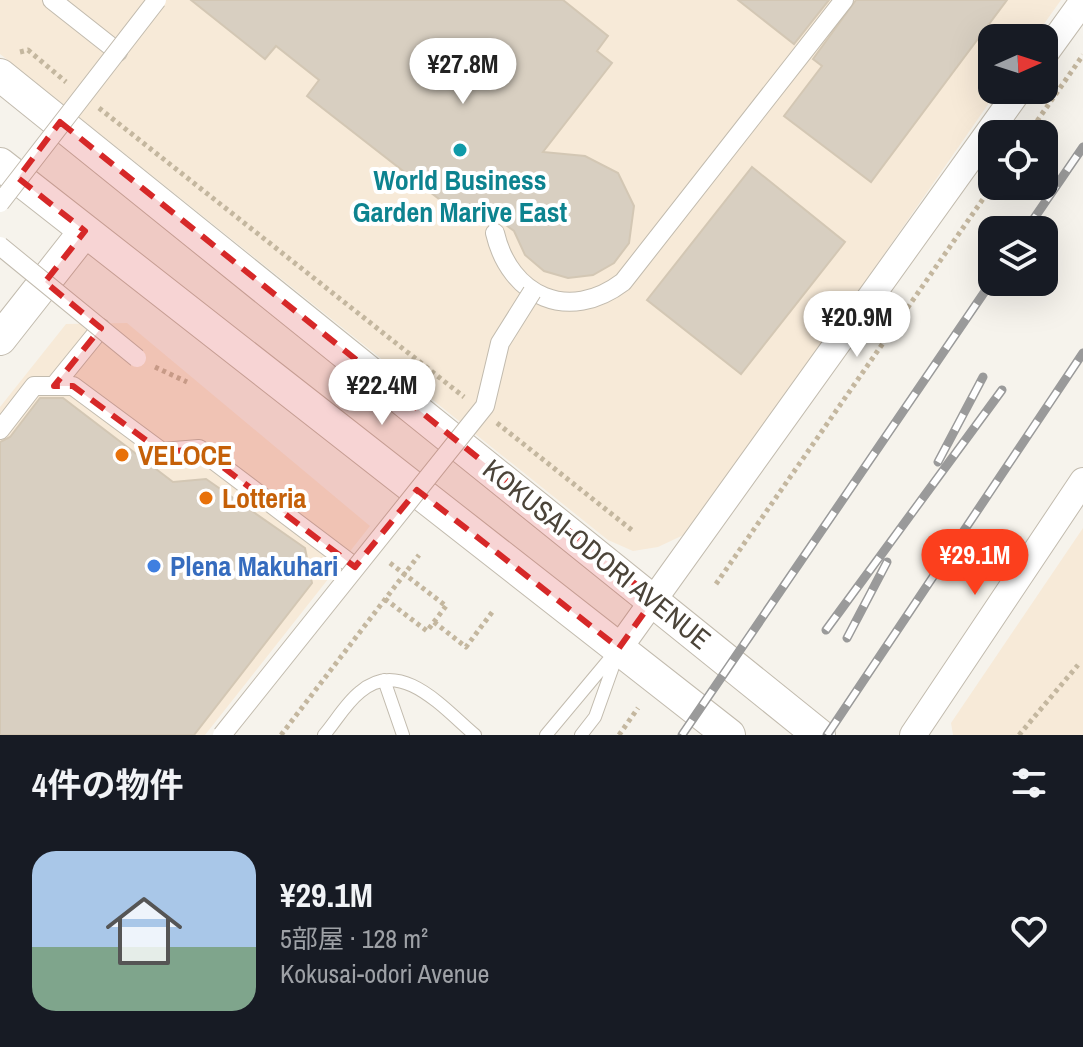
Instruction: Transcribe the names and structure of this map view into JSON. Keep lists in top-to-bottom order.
{
  "streets": {
    "street": ["KOKUSAI-ODORI AVENUE"]
  },
  "places": [
    "World Business Garden Marive East",
    "VELOCE",
    "Lotteria",
    "Plena Makuhari"
  ],
  "north": "right",
  "page": {
    "price": [
      "¥27.8M",
      "¥20.9M",
      "¥22.4M",
      "¥29.1M"
    ],
    "heading": "4件の物件",
    "list": [
      {
        "name": "¥29.1M",
        "note": "5部屋 · 128 m² · Kokusai-odori Avenue"
      }
    ]
  }
}
